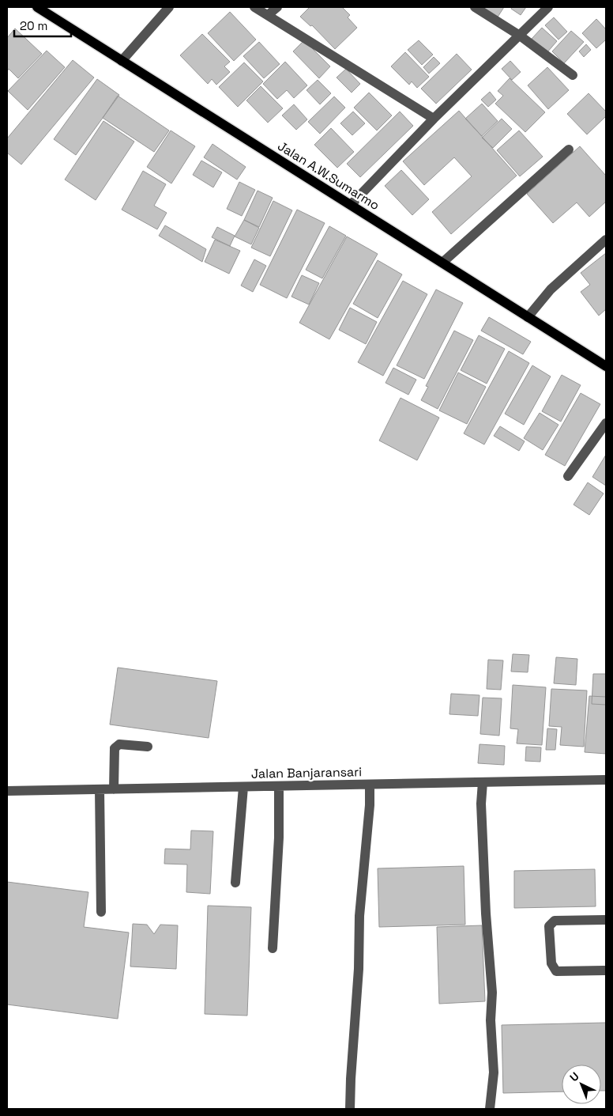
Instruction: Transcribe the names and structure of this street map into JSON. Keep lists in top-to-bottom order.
{
  "streets": {
    "main road": ["Jalan A.W.Sumarmo"],
    "street": ["Jalan Banjaransari"]
  },
  "scale_bar": "20 m",
  "north": "top left"
}
